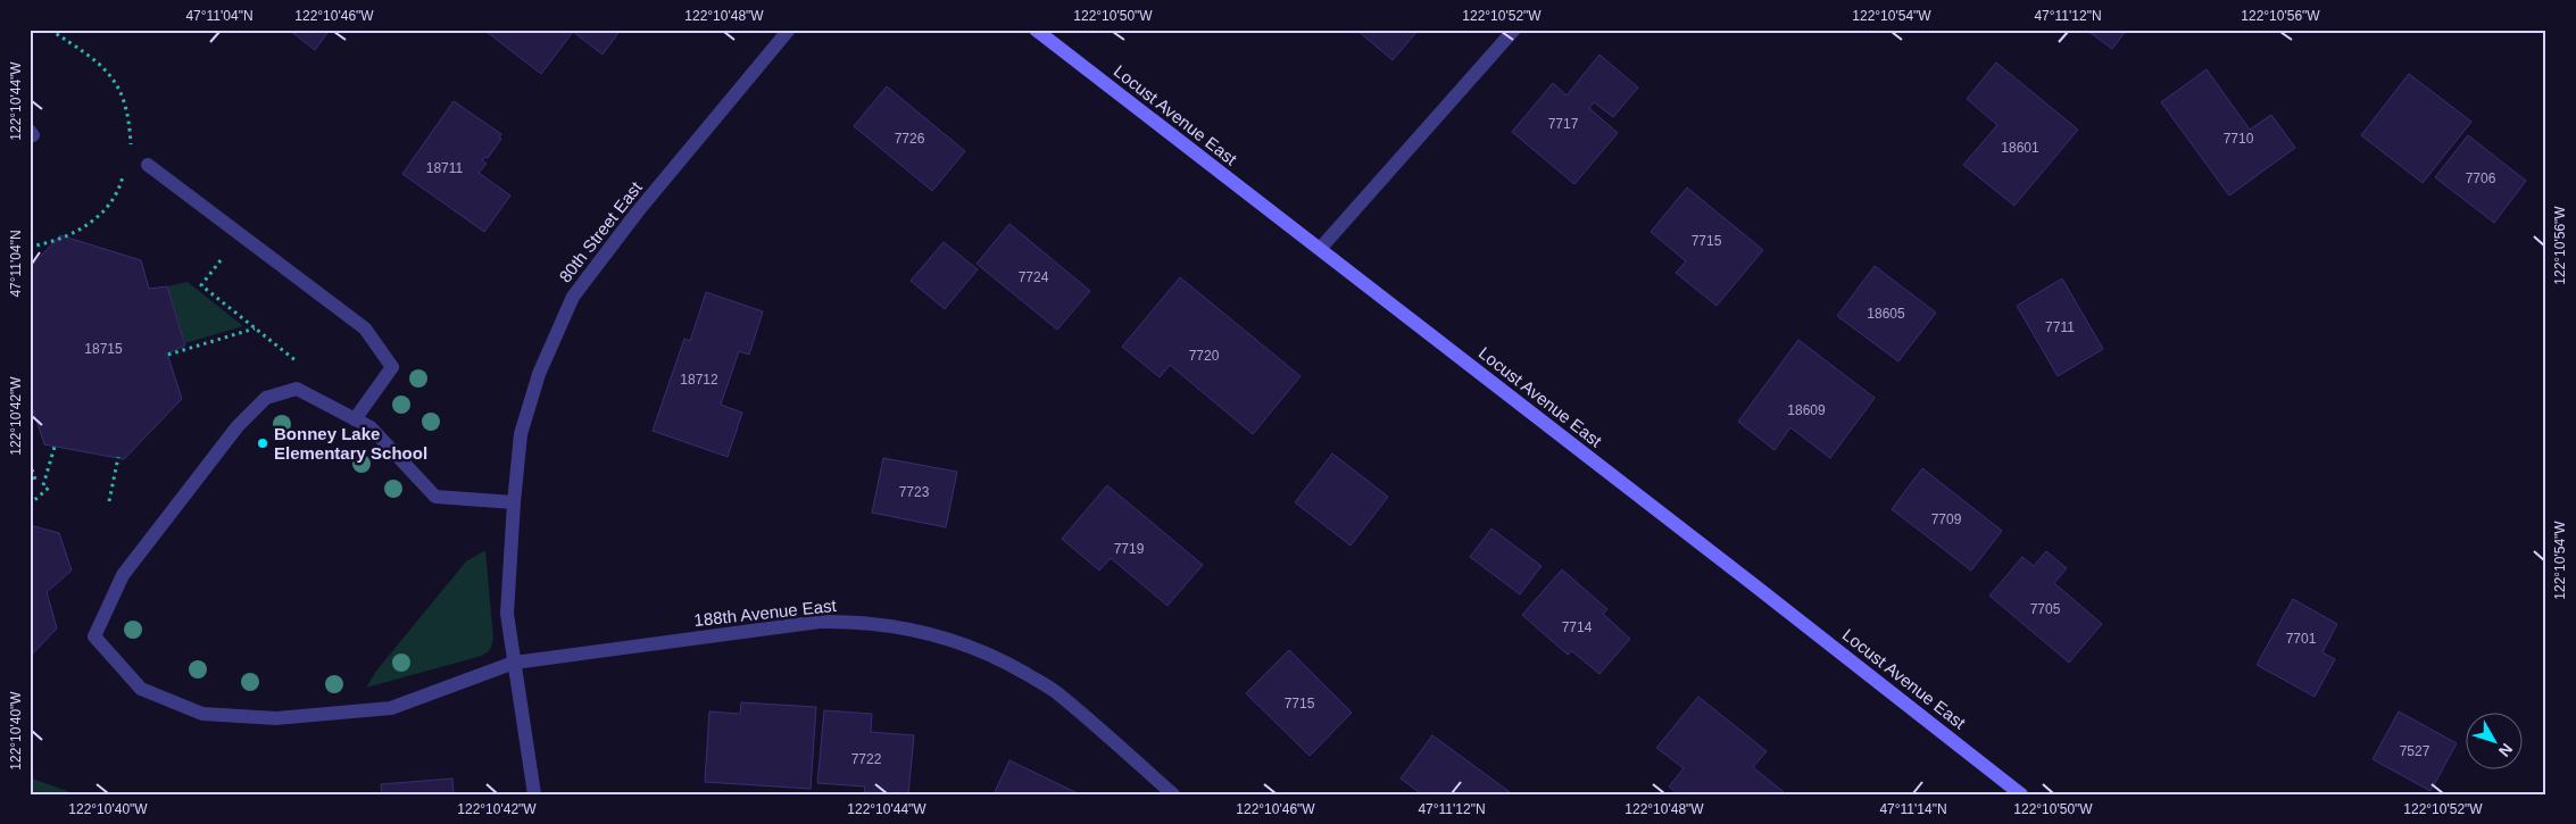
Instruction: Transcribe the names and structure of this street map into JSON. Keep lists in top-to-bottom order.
{
  "streets": {
    "street": ["Locust Avenue East", "80th Street East", "188th Avenue East"]
  },
  "crossings": [
    ["80th Street East", "188th Avenue East"]
  ],
  "places": ["Bonney Lake Elementary School"],
  "house_numbers": [
    "7717",
    "7726",
    "7710",
    "18601",
    "18711",
    "7706",
    "7715",
    "7724",
    "18605",
    "7711",
    "18715",
    "7720",
    "18712",
    "18609",
    "7723",
    "7709",
    "7719",
    "7705",
    "7714",
    "7701",
    "7715",
    "7527",
    "7722"
  ],
  "north": "bottom right",
  "coordinates": [
    "47°11'04\"N",
    "122°10'46\"W",
    "122°10'48\"W",
    "122°10'50\"W",
    "122°10'52\"W",
    "122°10'54\"W",
    "47°11'12\"N",
    "122°10'56\"W",
    "122°10'44\"W",
    "122°10'42\"W",
    "122°10'40\"W",
    "47°11'14\"N"
  ]
}
